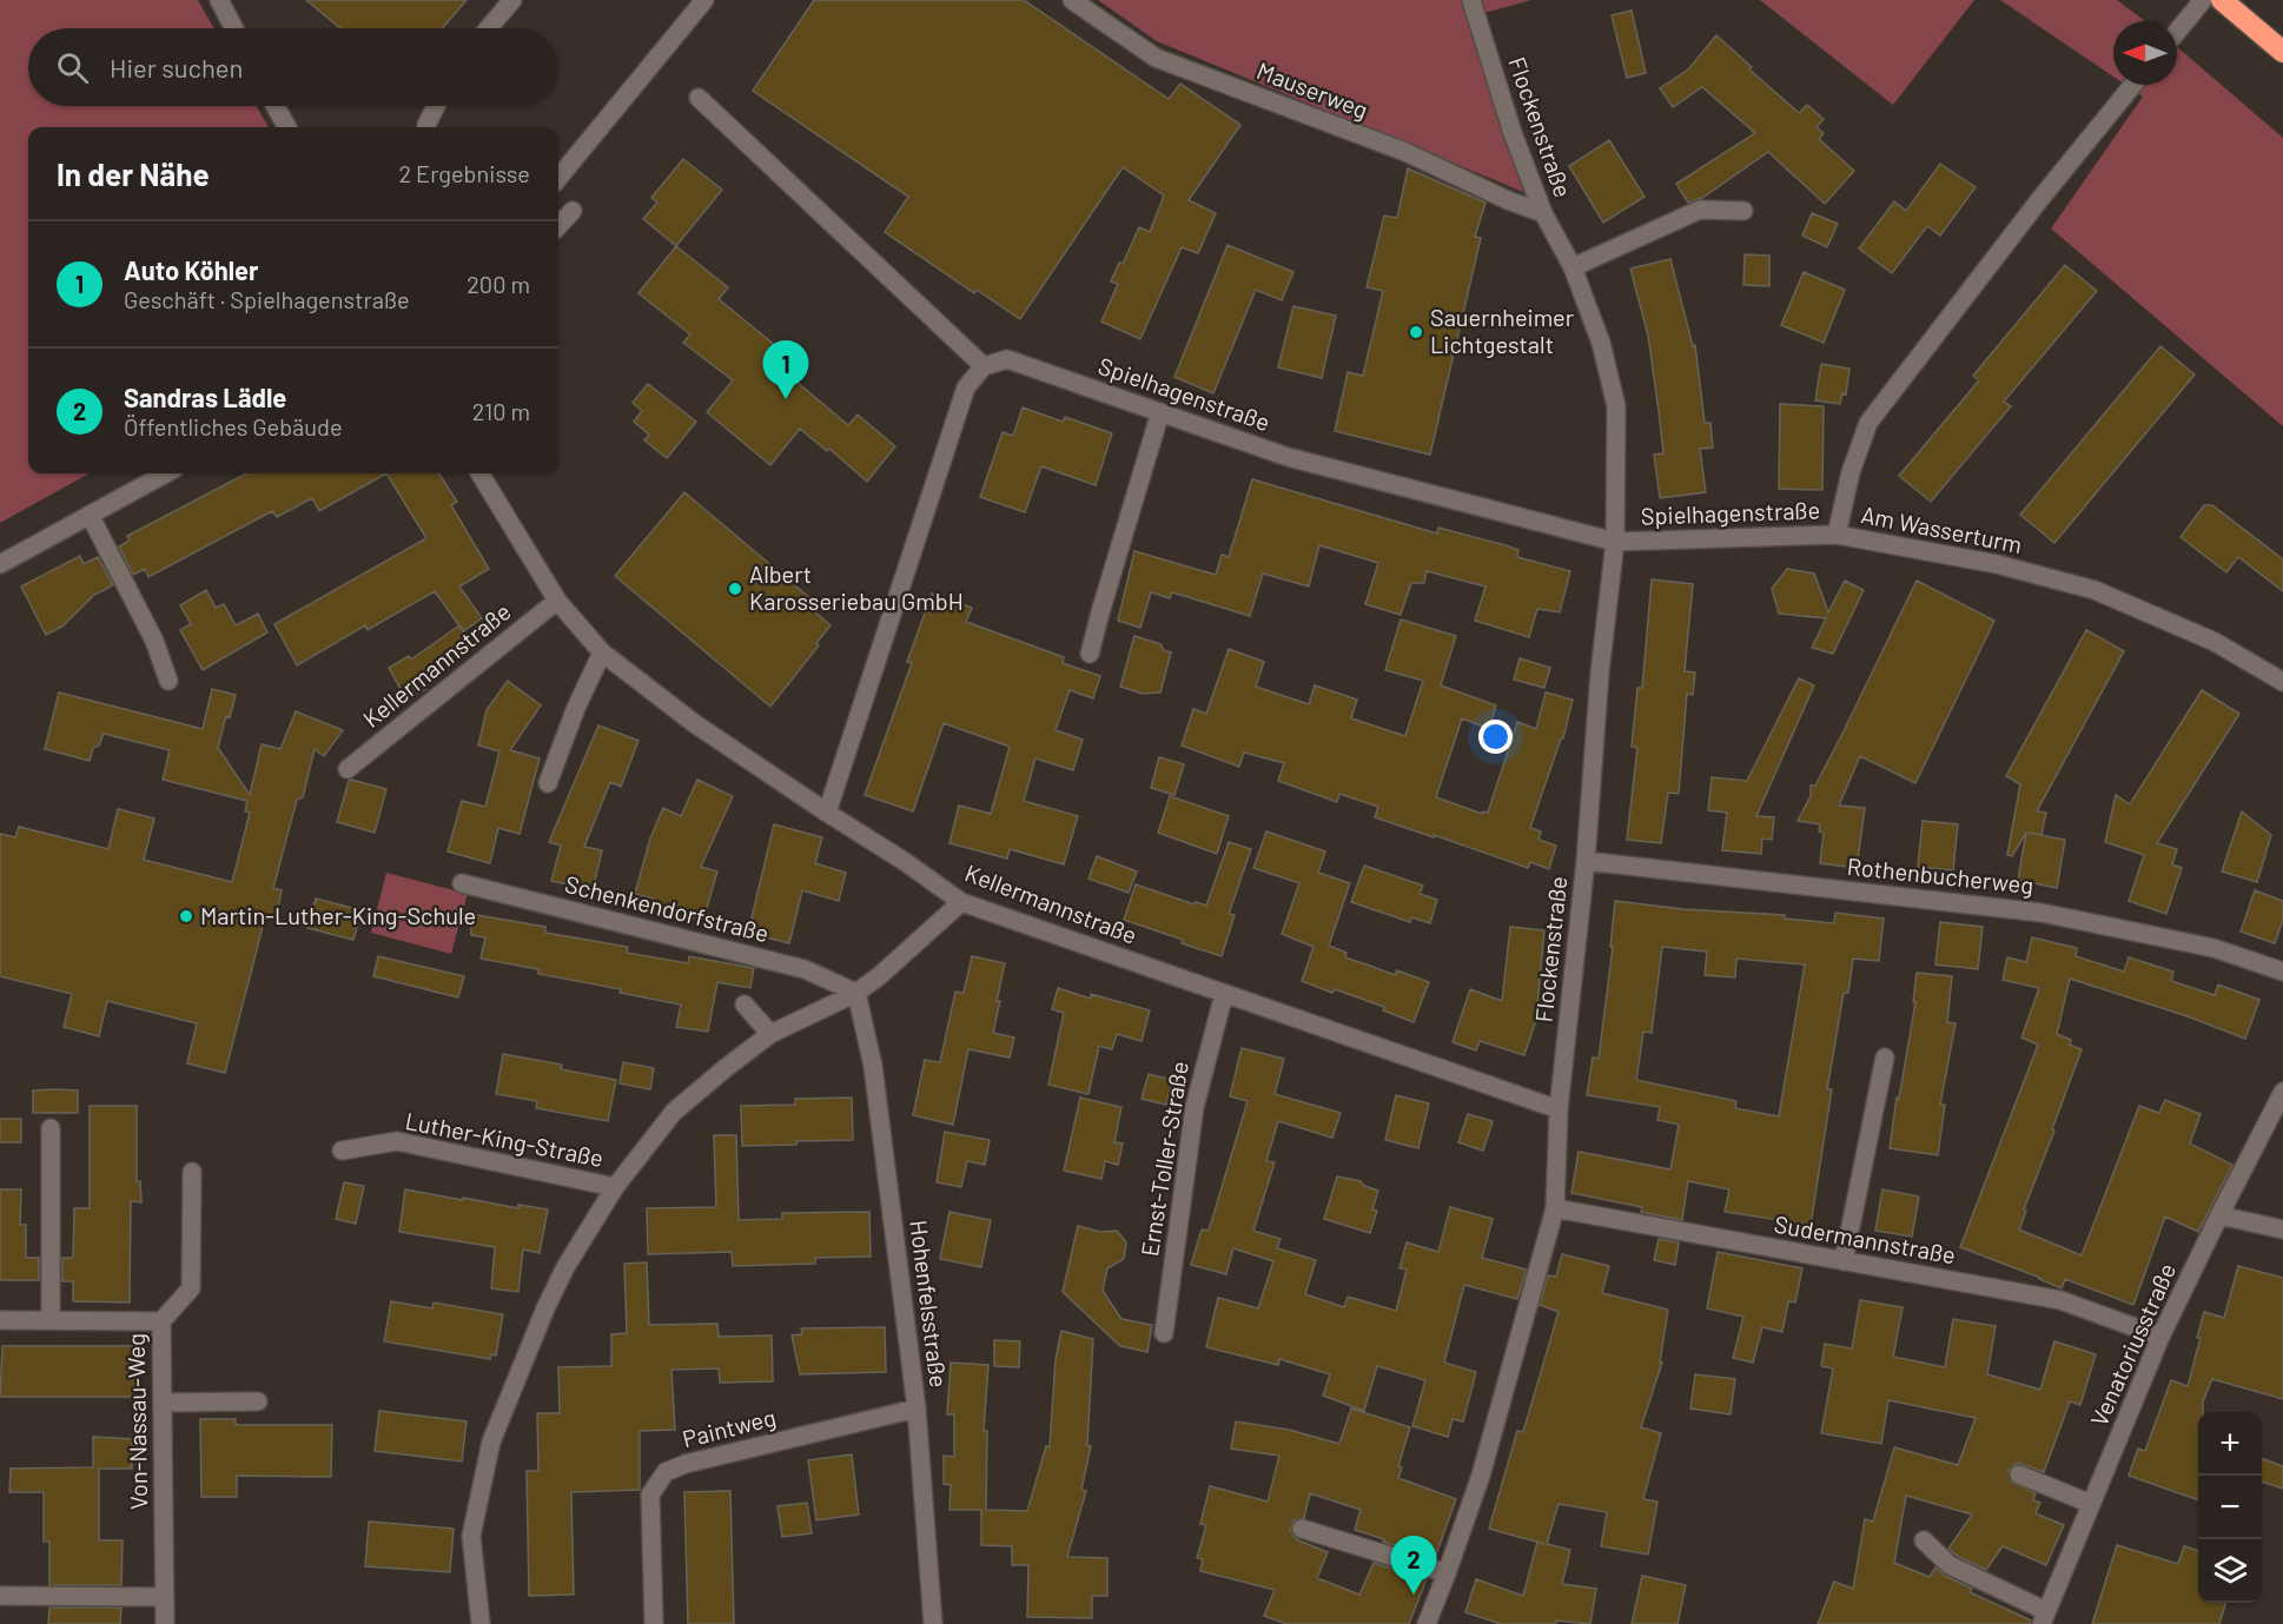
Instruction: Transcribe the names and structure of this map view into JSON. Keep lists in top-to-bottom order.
{
  "streets": {
    "street": [
      "Mauserweg",
      "Flockenstraße",
      "Spielhagenstraße",
      "Am Wasserturm",
      "Kellermannstraße",
      "Rothenbucherweg",
      "Schenkendorfstraße",
      "Luther-King-Straße",
      "Ernst-Toller-Straße",
      "Sudermannstraße",
      "Hohenfelsstraße",
      "Venatoriusstraße",
      "Von-Nassau-Weg",
      "Paintweg"
    ]
  },
  "crossings": [
    ["Mauserweg", "Flockenstraße"],
    ["Flockenstraße", "Spielhagenstraße"],
    ["Flockenstraße", "Kellermannstraße"],
    ["Flockenstraße", "Rothenbucherweg"],
    ["Flockenstraße", "Sudermannstraße"],
    ["Spielhagenstraße", "Am Wasserturm"],
    ["Kellermannstraße", "Ernst-Toller-Straße"],
    ["Schenkendorfstraße", "Hohenfelsstraße"],
    ["Sudermannstraße", "Venatoriusstraße"],
    ["Hohenfelsstraße", "Paintweg"]
  ],
  "places": ["Sauernheimer Lichtgestalt", "Albert Karosseriebau GmbH", "Martin-Luther-King-Schule"],
  "north": "left",
  "page": {
    "search": "Hier suchen",
    "heading": ["In der Nähe", "2 Ergebnisse"],
    "list": [
      {
        "mark": "1",
        "name": "Auto Köhler",
        "note": "Geschäft · Spielhagenstraße",
        "value": "200 m"
      },
      {
        "mark": "2",
        "name": "Sandras Lädle",
        "note": "Öffentliches Gebäude",
        "value": "210 m"
      }
    ],
    "pins": ["1", "2"],
    "map_buttons": ["+", "−"]
  }
}
